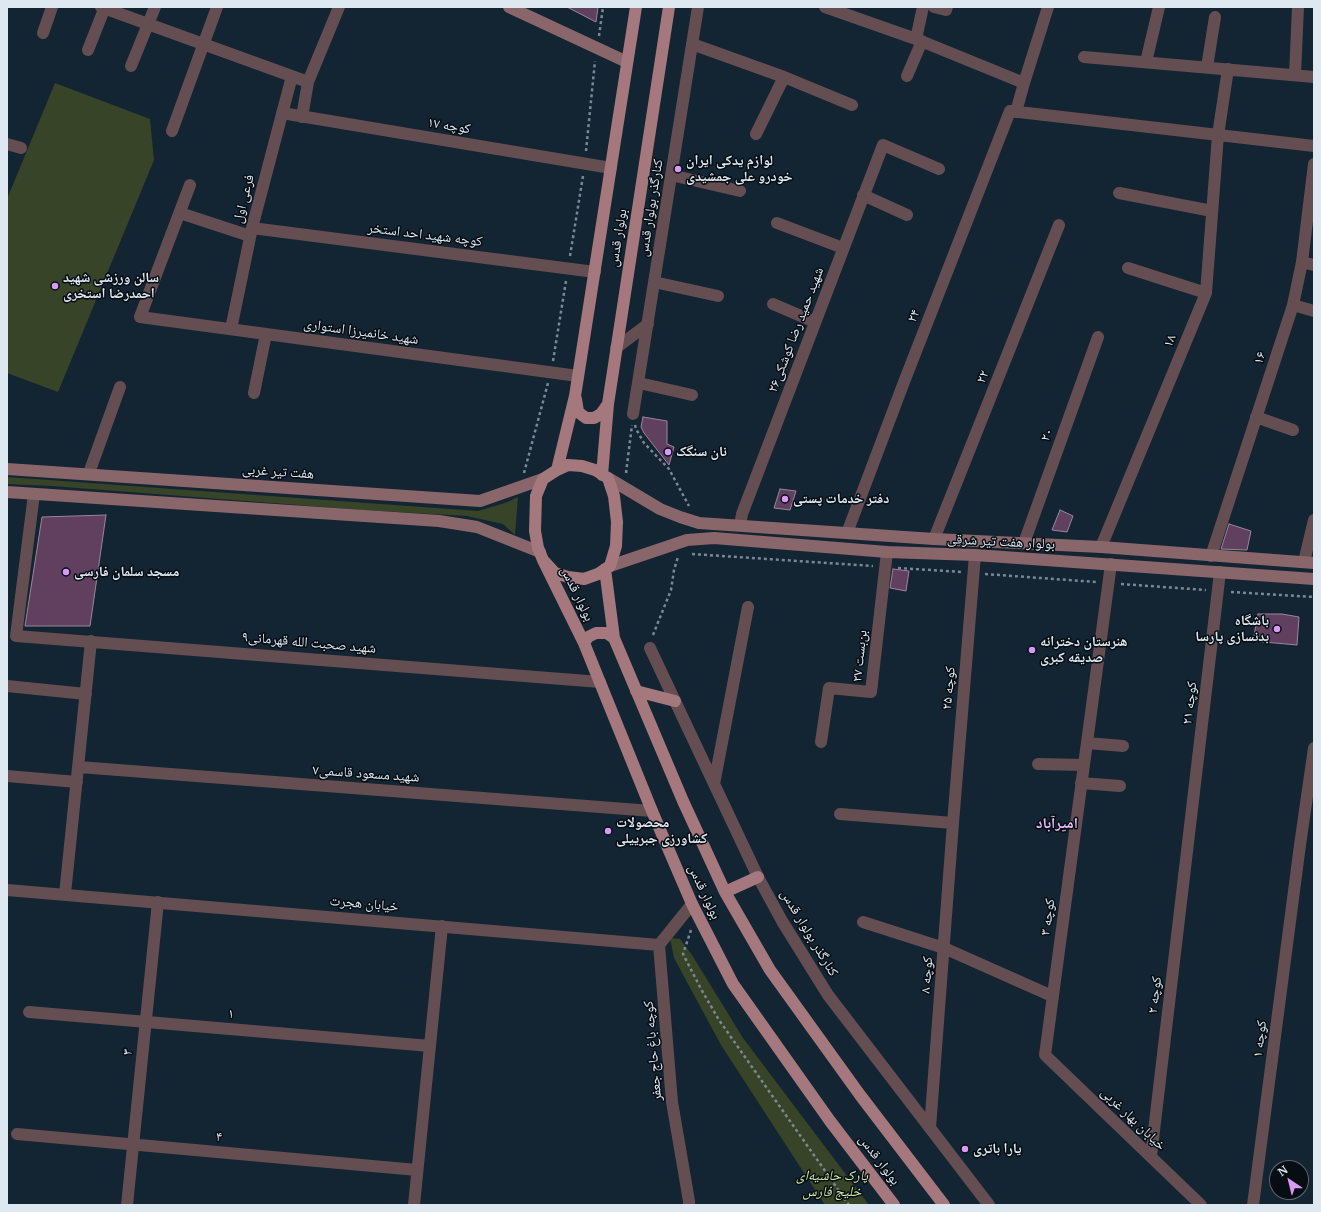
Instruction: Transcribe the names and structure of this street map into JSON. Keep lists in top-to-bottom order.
{
  "streets": {
    "main road": ["بولوار قدس", "هفت تیر غربی", "بولوار هفت تیر شرقی"],
    "street": [
      "کوچه ۱۷",
      "فرعی اول",
      "کنارگذر بولوار قدس",
      "کوچه شهید احد استخر",
      "۲۴",
      "شهید حمید رضا کوشکی۲۶",
      "شهید خانمیرزا استواری",
      "۱۸",
      "۱۶",
      "۲۲",
      "۲۰",
      "شهید صحبت الله قهرمانی۹",
      "بن‌بست ۲۷",
      "کوچه ۲۵",
      "کوچه ۲۱",
      "شهید مسعود قاسمی۷",
      "خیابان هجرت",
      "کوچه ۳",
      "کوچه ۸",
      "کوچه ۲",
      "۱",
      "کوچه ۱",
      "کوچه باغ حاج جعفر",
      "۳",
      "خیابان بهار غربی",
      "۴"
    ]
  },
  "crossings": [
    ["کوچه ۱۷", "فرعی اول"],
    ["کوچه ۱۷", "بولوار قدس"],
    ["فرعی اول", "کوچه شهید احد استخر"],
    ["فرعی اول", "شهید خانمیرزا استواری"],
    ["کنارگذر بولوار قدس", "کوچه ۸"],
    ["کوچه شهید احد استخر", "بولوار قدس"],
    ["کوچه شهید احد استخر", "شهید خانمیرزا استواری"],
    ["بولوار قدس", "شهید خانمیرزا استواری"],
    ["بولوار قدس", "هفت تیر غربی"],
    ["بولوار قدس", "بولوار هفت تیر شرقی"],
    ["بولوار قدس", "شهید صحبت الله قهرمانی۹"],
    ["بولوار قدس", "شهید مسعود قاسمی۷"],
    ["۲۴", "بولوار هفت تیر شرقی"],
    ["شهید حمید رضا کوشکی۲۶", "بولوار هفت تیر شرقی"],
    ["۱۸", "بولوار هفت تیر شرقی"],
    ["۱۶", "بولوار هفت تیر شرقی"],
    ["۲۲", "بولوار هفت تیر شرقی"],
    ["۲۰", "بولوار هفت تیر شرقی"],
    ["هفت تیر غربی", "بولوار هفت تیر شرقی"],
    ["بولوار هفت تیر شرقی", "بن‌بست ۲۷"],
    ["بولوار هفت تیر شرقی", "کوچه ۲۵"],
    ["بولوار هفت تیر شرقی", "کوچه ۲۱"],
    ["بولوار هفت تیر شرقی", "کوچه ۳"],
    ["کوچه ۲۵", "کوچه ۸"],
    ["کوچه ۲۱", "کوچه ۲"],
    ["خیابان هجرت", "کوچه باغ حاج جعفر"],
    ["خیابان هجرت", "۳"],
    ["کوچه ۳", "خیابان بهار غربی"],
    ["کوچه ۲", "خیابان بهار غربی"],
    ["۱", "۳"],
    ["۳", "۴"]
  ],
  "districts": ["امیرآباد"],
  "parks": ["پارک حاشیه‌ای خلیج فارس"],
  "places": [
    "لوازم یدکی ایران خودرو علی جمشیدی",
    "سالن ورزشی شهید احمدرضا استخری",
    "نان سنگک",
    "دفتر خدمات پستی",
    "مسجد سلمان فارسی",
    "باشگاه بدنسازی پارسا",
    "هنرستان دخترانه صدیقه کبری",
    "محصولات کشاورزی جبرییلی",
    "یارا باتری"
  ],
  "north": "top left"
}
